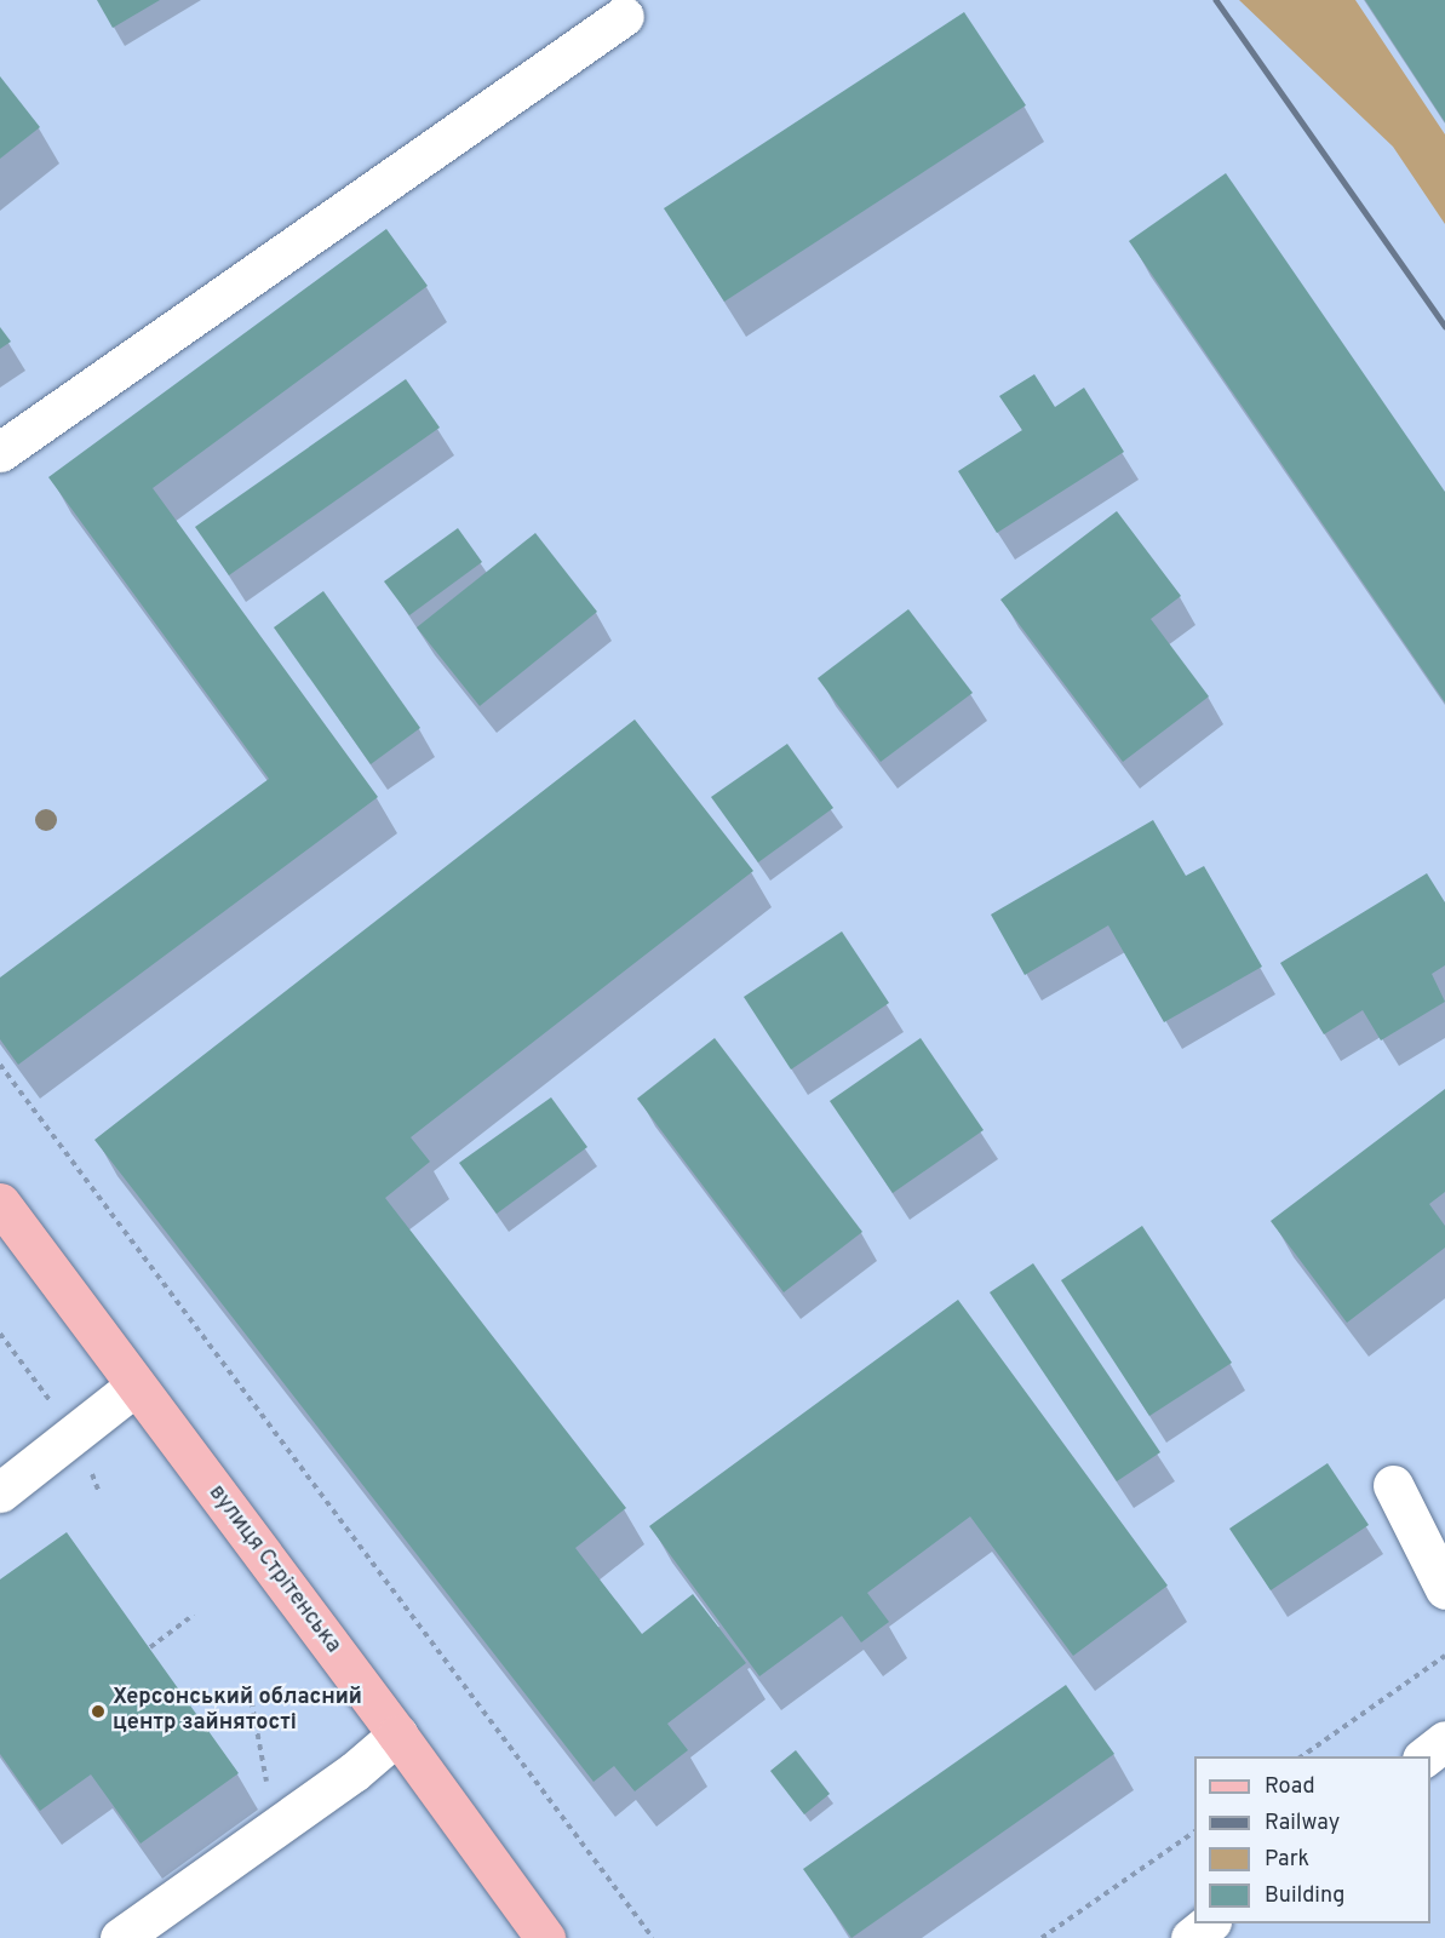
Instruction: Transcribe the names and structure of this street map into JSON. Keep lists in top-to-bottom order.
{
  "streets": {
    "main road": ["вулиця Стрітенська"]
  },
  "places": ["Херсонський обласний центр зайнятості"],
  "legend": [
    "Road",
    "Railway",
    "Park",
    "Building"
  ]
}
